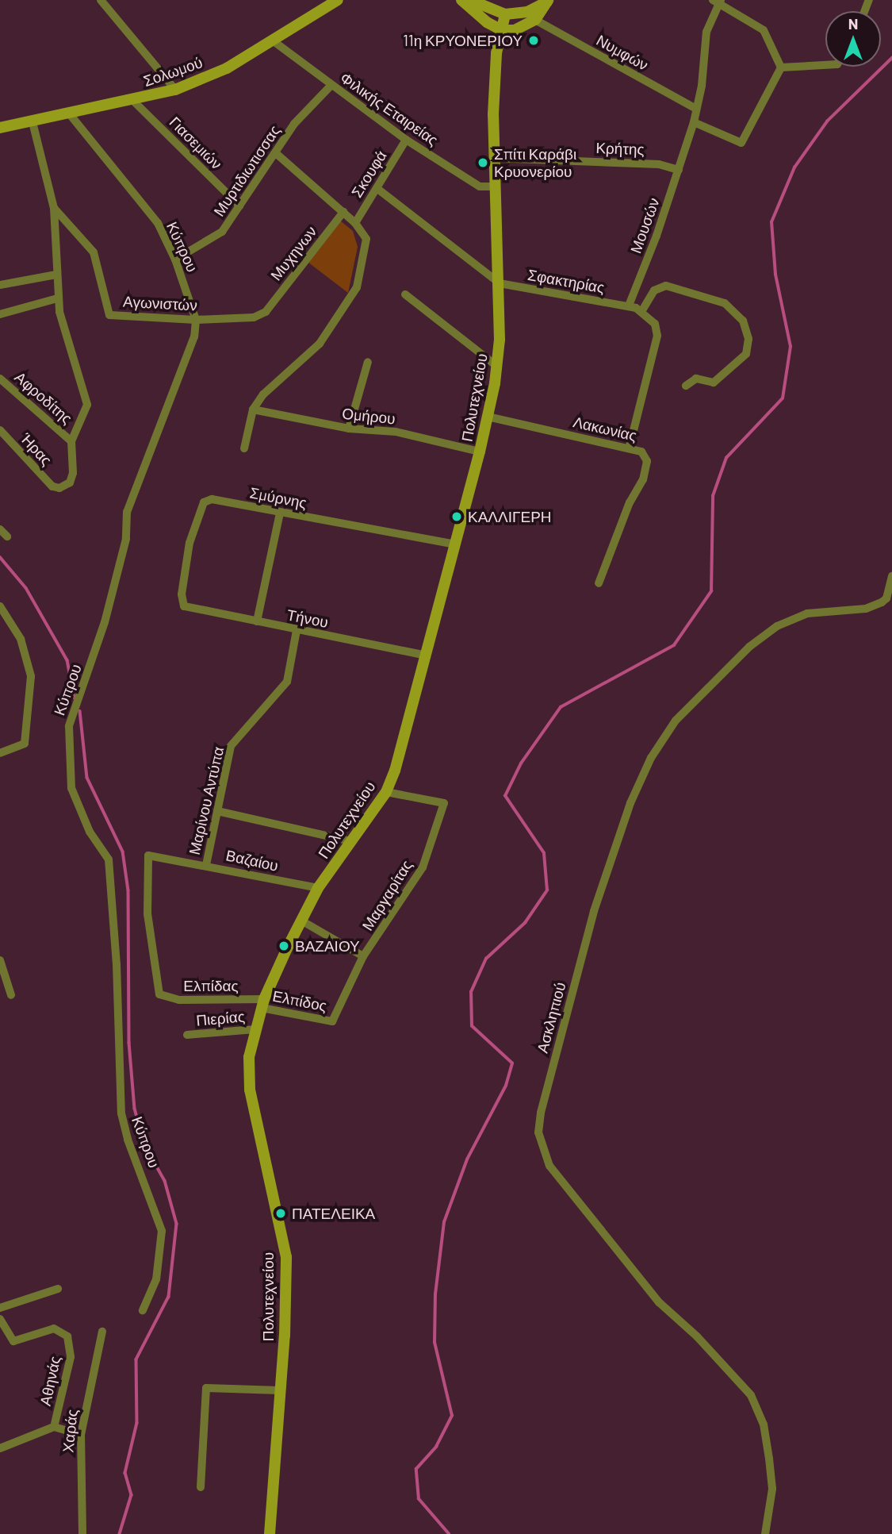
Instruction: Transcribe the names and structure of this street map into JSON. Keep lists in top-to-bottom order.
{
  "streets": {
    "street": [
      "Νυμφών",
      "Σολωμού",
      "Φιλικής Εταιρείας",
      "Γιασεμιών",
      "Κρήτης",
      "Μυρτιδιωτισσας",
      "Σκουφά",
      "Μουσών",
      "Κύπρου",
      "Μυχηνων",
      "Σφακτηρίας",
      "Αγωνιστών",
      "Αφροδίτης",
      "Πολυτεχνείου",
      "Ομήρου",
      "Λακωνίας",
      "Ήρας",
      "Σμύρνης",
      "Τήνου",
      "Μαρίνου Αντύπα",
      "Βαζαίου",
      "Μαργαρίτας",
      "Ελπίδας",
      "Ελπίδος",
      "Ασκληπιού",
      "Πιερίας",
      "Αθηνάς",
      "Χαράς"
    ]
  },
  "crossings": [
    ["Νυμφών", "Μουσών"],
    ["Σολωμού", "Φιλικής Εταιρείας"],
    ["Σολωμού", "Γιασεμιών"],
    ["Σολωμού", "Κύπρου"],
    ["Φιλικής Εταιρείας", "Μυρτιδιωτισσας"],
    ["Φιλικής Εταιρείας", "Σκουφά"],
    ["Φιλικής Εταιρείας", "Πολυτεχνείου"],
    ["Γιασεμιών", "Μυρτιδιωτισσας"],
    ["Κρήτης", "Μουσών"],
    ["Κρήτης", "Πολυτεχνείου"],
    ["Μυρτιδιωτισσας", "Κύπρου"],
    ["Μουσών", "Σφακτηρίας"],
    ["Κύπρου", "Αγωνιστών"],
    ["Μυχηνων", "Αγωνιστών"],
    ["Σφακτηρίας", "Πολυτεχνείου"],
    ["Αφροδίτης", "Ήρας"],
    ["Πολυτεχνείου", "Ομήρου"],
    ["Πολυτεχνείου", "Λακωνίας"],
    ["Πολυτεχνείου", "Σμύρνης"],
    ["Πολυτεχνείου", "Τήνου"],
    ["Πολυτεχνείου", "Βαζαίου"],
    ["Πολυτεχνείου", "Μαργαρίτας"],
    ["Πολυτεχνείου", "Ελπίδας"],
    ["Πολυτεχνείου", "Ελπίδος"],
    ["Πολυτεχνείου", "Πιερίας"],
    ["Σμύρνης", "Τήνου"],
    ["Τήνου", "Μαρίνου Αντύπα"],
    ["Μαρίνου Αντύπα", "Βαζαίου"],
    ["Βαζαίου", "Ελπίδας"],
    ["Μαργαρίτας", "Ελπίδος"],
    ["Ελπίδας", "Ελπίδος"]
  ],
  "places": [
    "11η ΚΡΥΟΝΕΡΙΟΥ",
    "Σπίτι Καράβι Κρυονερίου",
    "ΚΑΛΛΙΓΕΡΗ",
    "ΒΑΖΑΙΟΥ",
    "ΠΑΤΕΛΕΙΚΑ"
  ],
  "north": "top"
}
